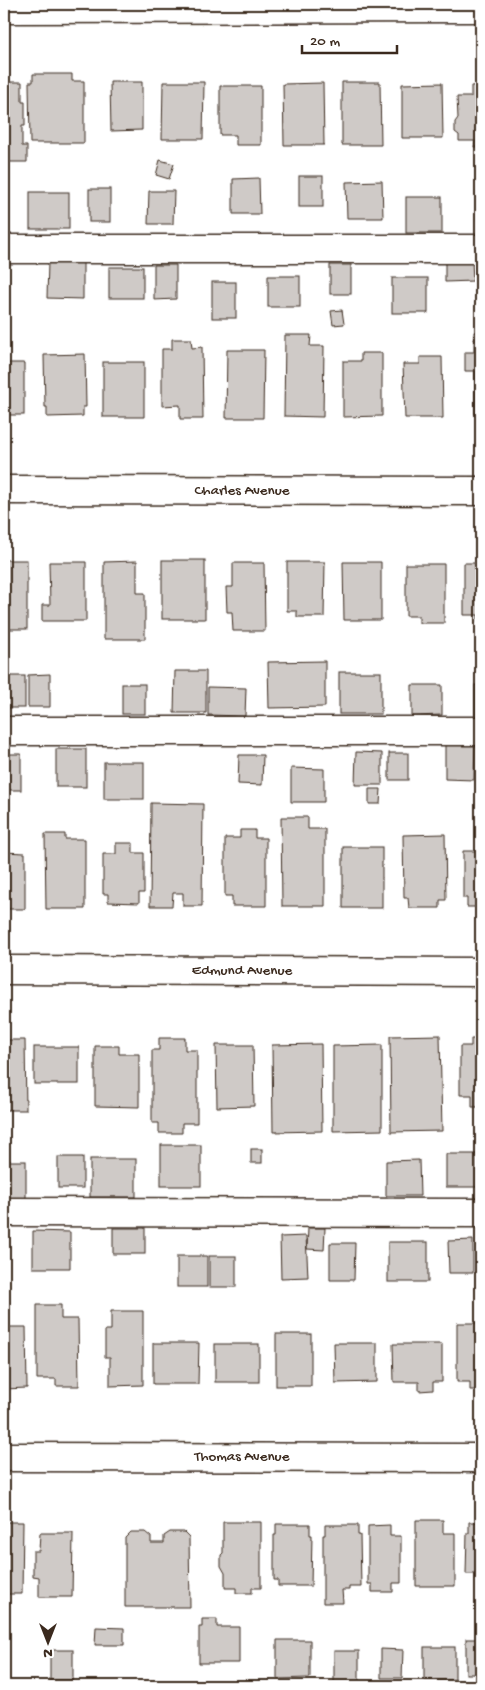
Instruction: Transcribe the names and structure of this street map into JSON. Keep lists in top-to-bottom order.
{
  "streets": {
    "street": ["Charles Avenue", "Edmund Avenue", "Thomas Avenue"]
  },
  "scale_bar": "20 m",
  "north": "bottom"
}
